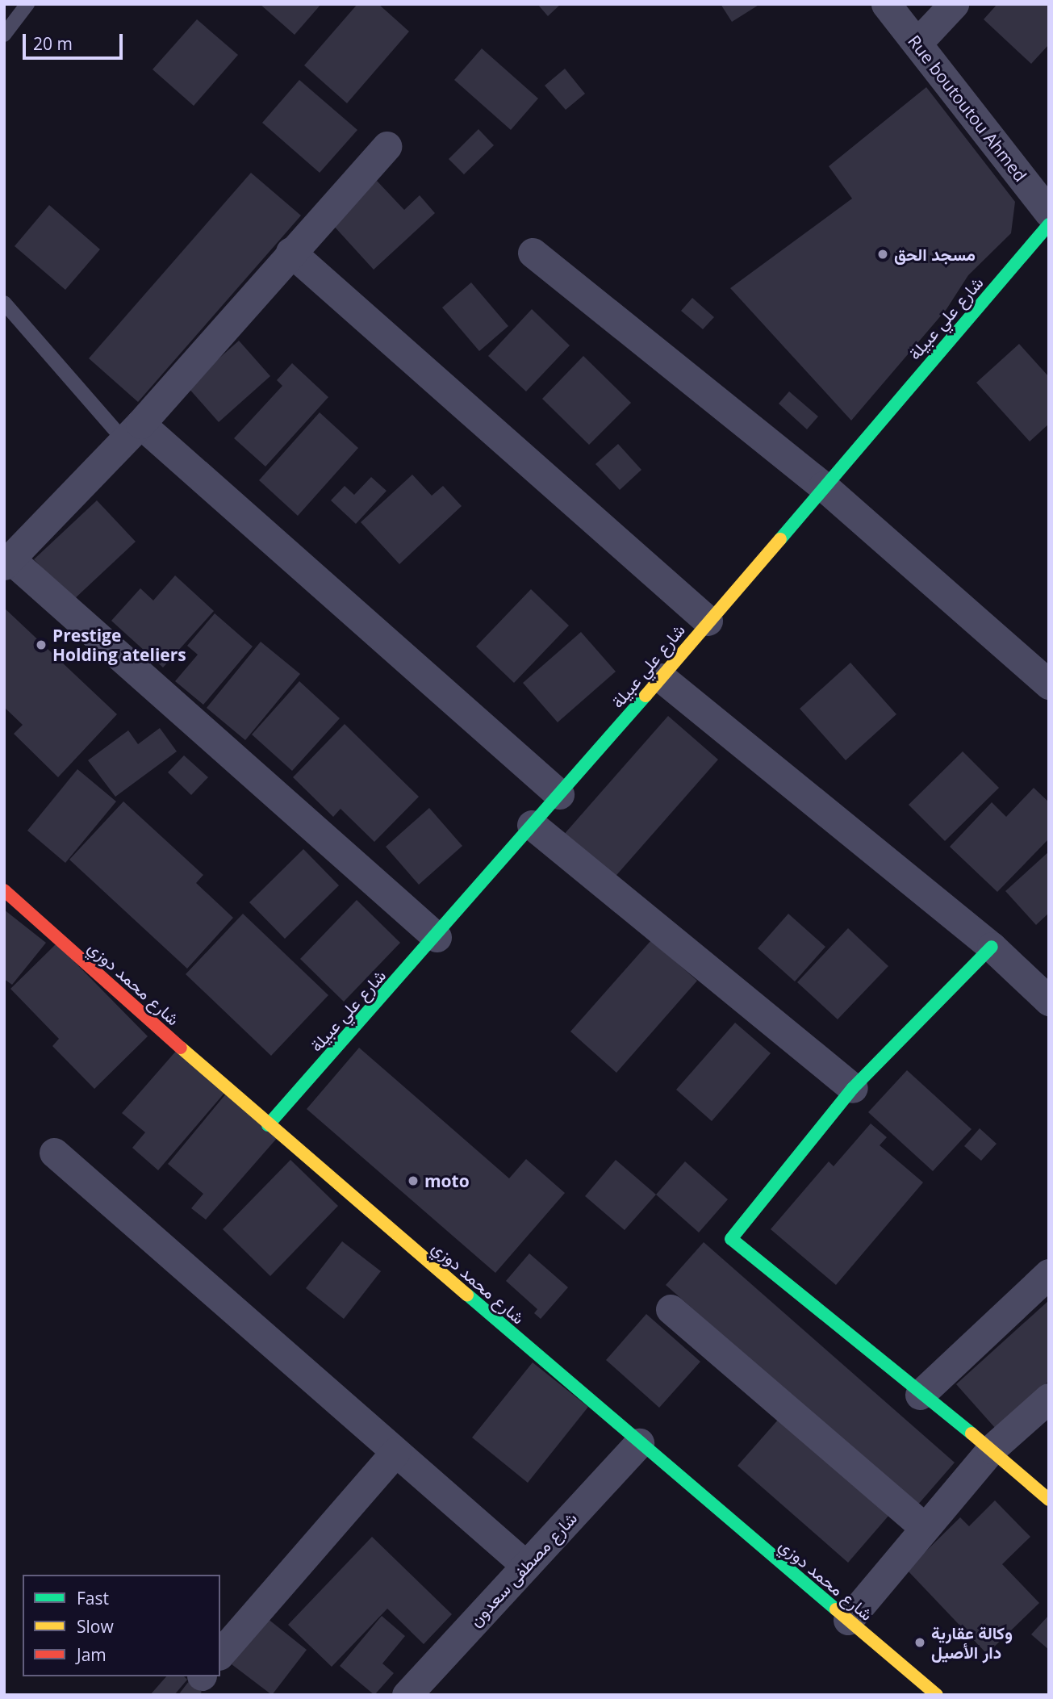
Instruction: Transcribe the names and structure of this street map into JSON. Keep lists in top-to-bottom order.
{
  "streets": {
    "street": [
      "Rue boutoutou Ahmed",
      "شارع علي عبيلة",
      "شارع محمد دوزي",
      "شارع مصطفى سعدون"
    ]
  },
  "crossings": [
    ["شارع علي عبيلة", "شارع محمد دوزي"],
    ["شارع محمد دوزي", "شارع مصطفى سعدون"]
  ],
  "places": [
    "مسجد الحق",
    "Prestige Holding ateliers",
    "moto",
    "وكالة عقارية دار الأصيل"
  ],
  "legend": ["Fast", "Slow", "Jam"],
  "scale_bar": "20 m"
}
